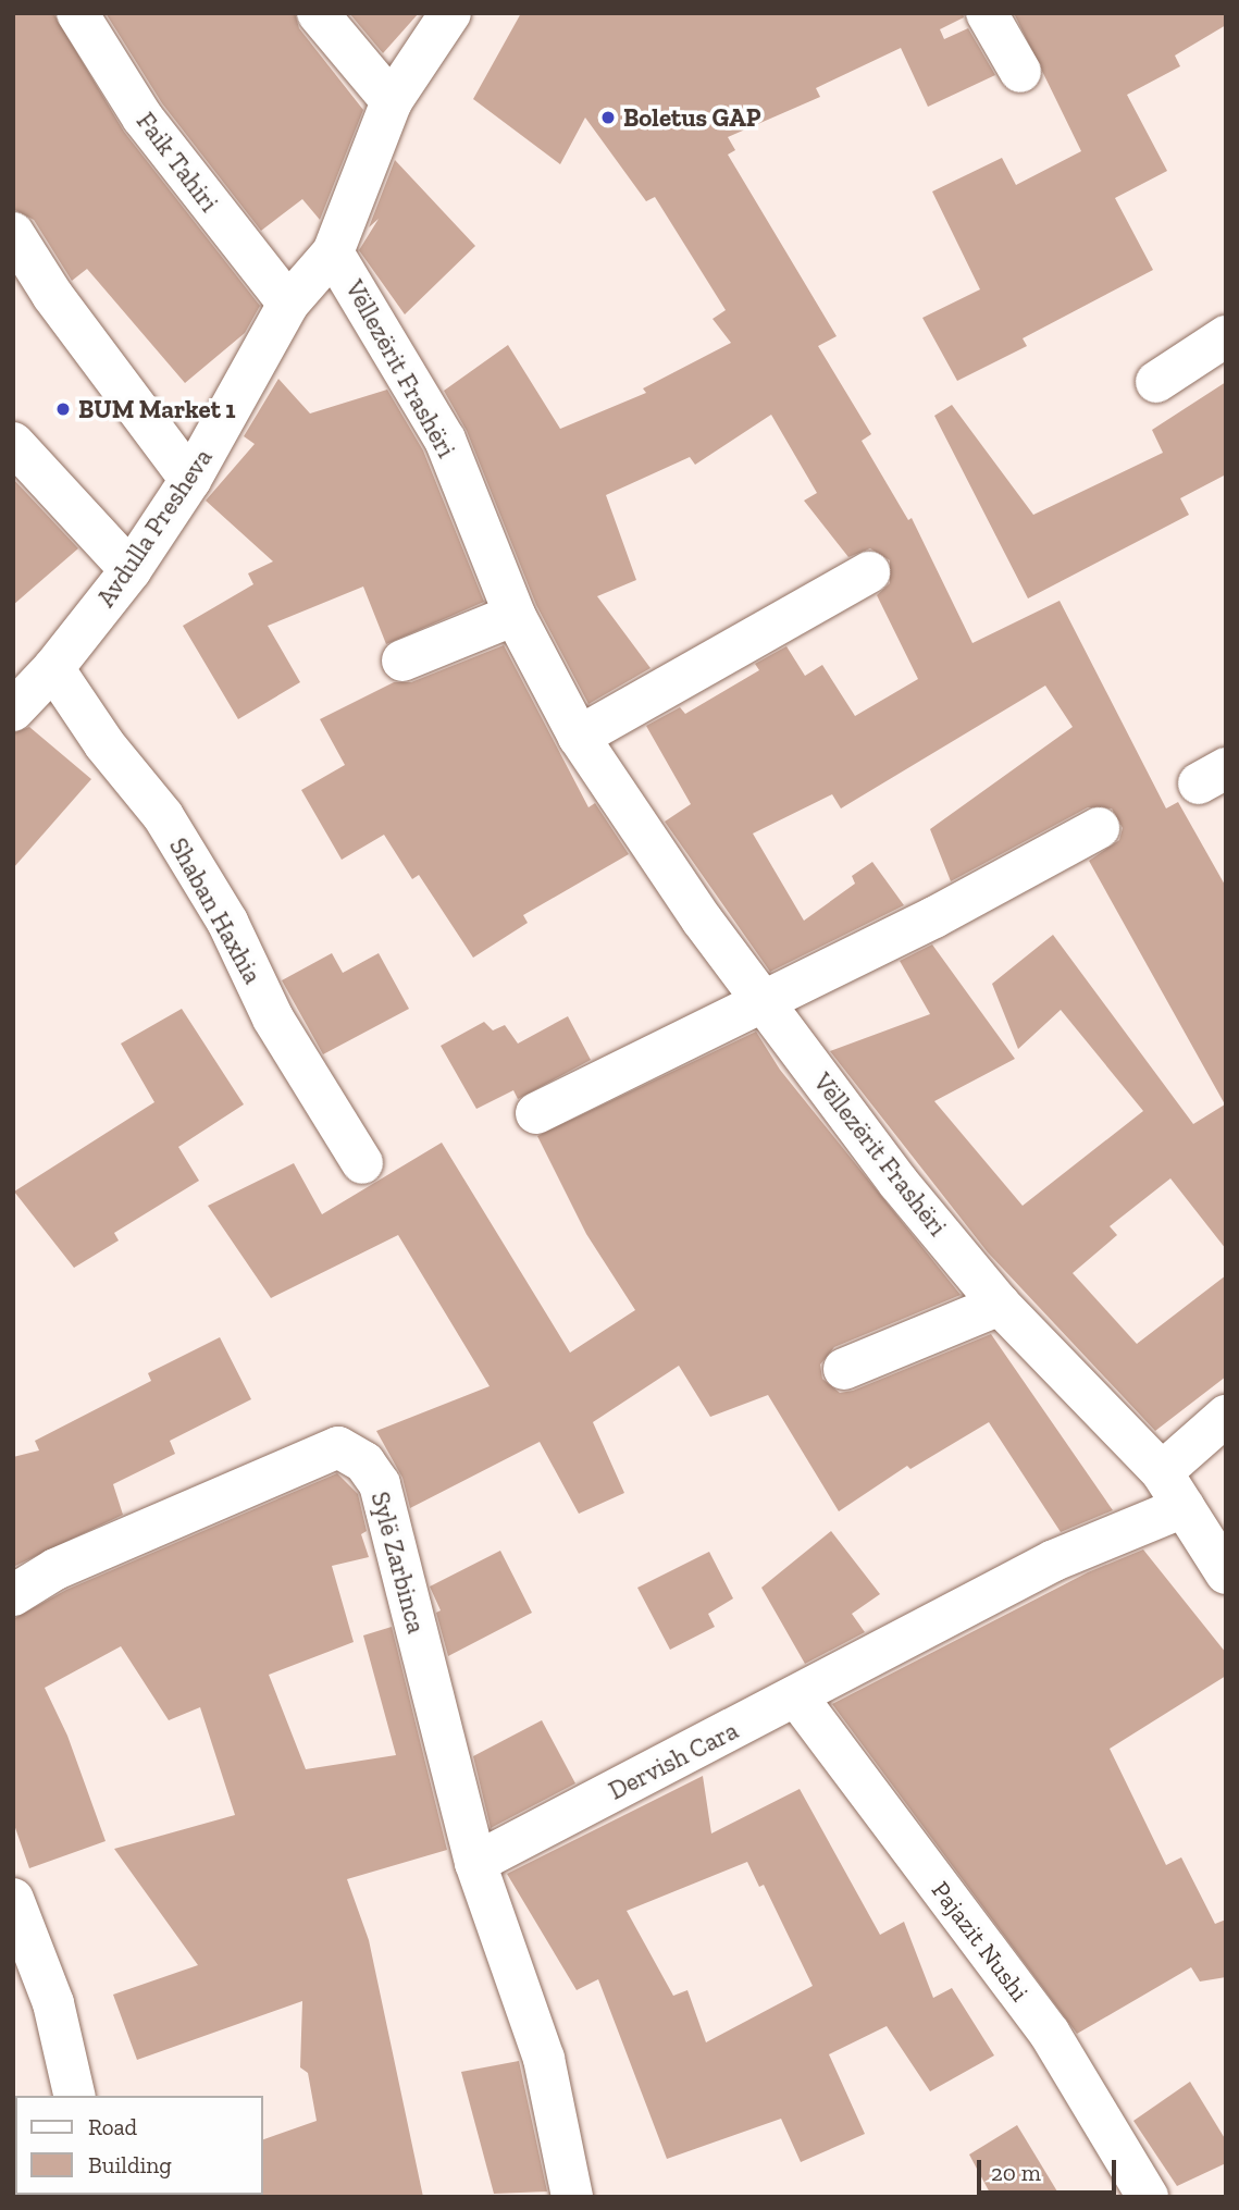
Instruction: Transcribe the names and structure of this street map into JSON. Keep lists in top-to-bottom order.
{
  "streets": {
    "street": [
      "Faik Tahiri",
      "Vëllezërit Frashëri",
      "Avdulla Presheva",
      "Shaban Haxhia",
      "Sylë Zarbinca",
      "Dervish Cara",
      "Pajazit Nushi"
    ]
  },
  "crossings": [
    ["Faik Tahiri", "Avdulla Presheva"],
    ["Vëllezërit Frashëri", "Avdulla Presheva"],
    ["Vëllezërit Frashëri", "Dervish Cara"],
    ["Avdulla Presheva", "Shaban Haxhia"],
    ["Sylë Zarbinca", "Dervish Cara"],
    ["Dervish Cara", "Pajazit Nushi"]
  ],
  "places": ["Boletus GAP", "BUM Market 1"],
  "legend": ["Road", "Building"],
  "scale_bar": "20 m"
}
